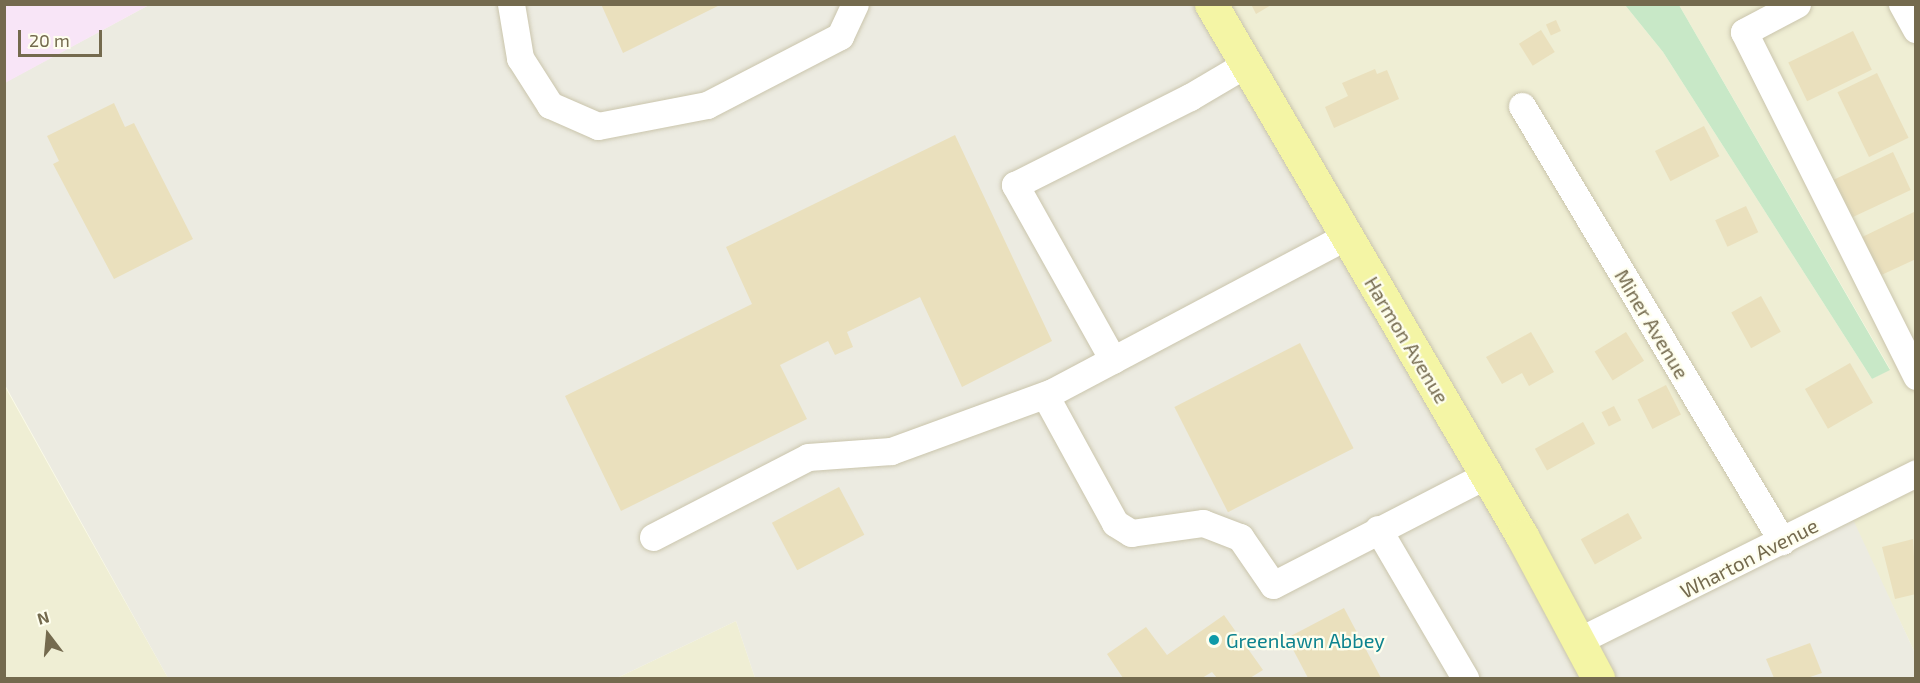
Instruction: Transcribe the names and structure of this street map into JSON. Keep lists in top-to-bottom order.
{
  "streets": {
    "main road": ["Harmon Avenue"],
    "street": ["Miner Avenue", "Wharton Avenue"]
  },
  "crossings": [
    ["Miner Avenue", "Wharton Avenue"],
    ["Harmon Avenue", "Wharton Avenue"]
  ],
  "places": ["Greenlawn Abbey"],
  "scale_bar": "20 m",
  "north": "top"
}
